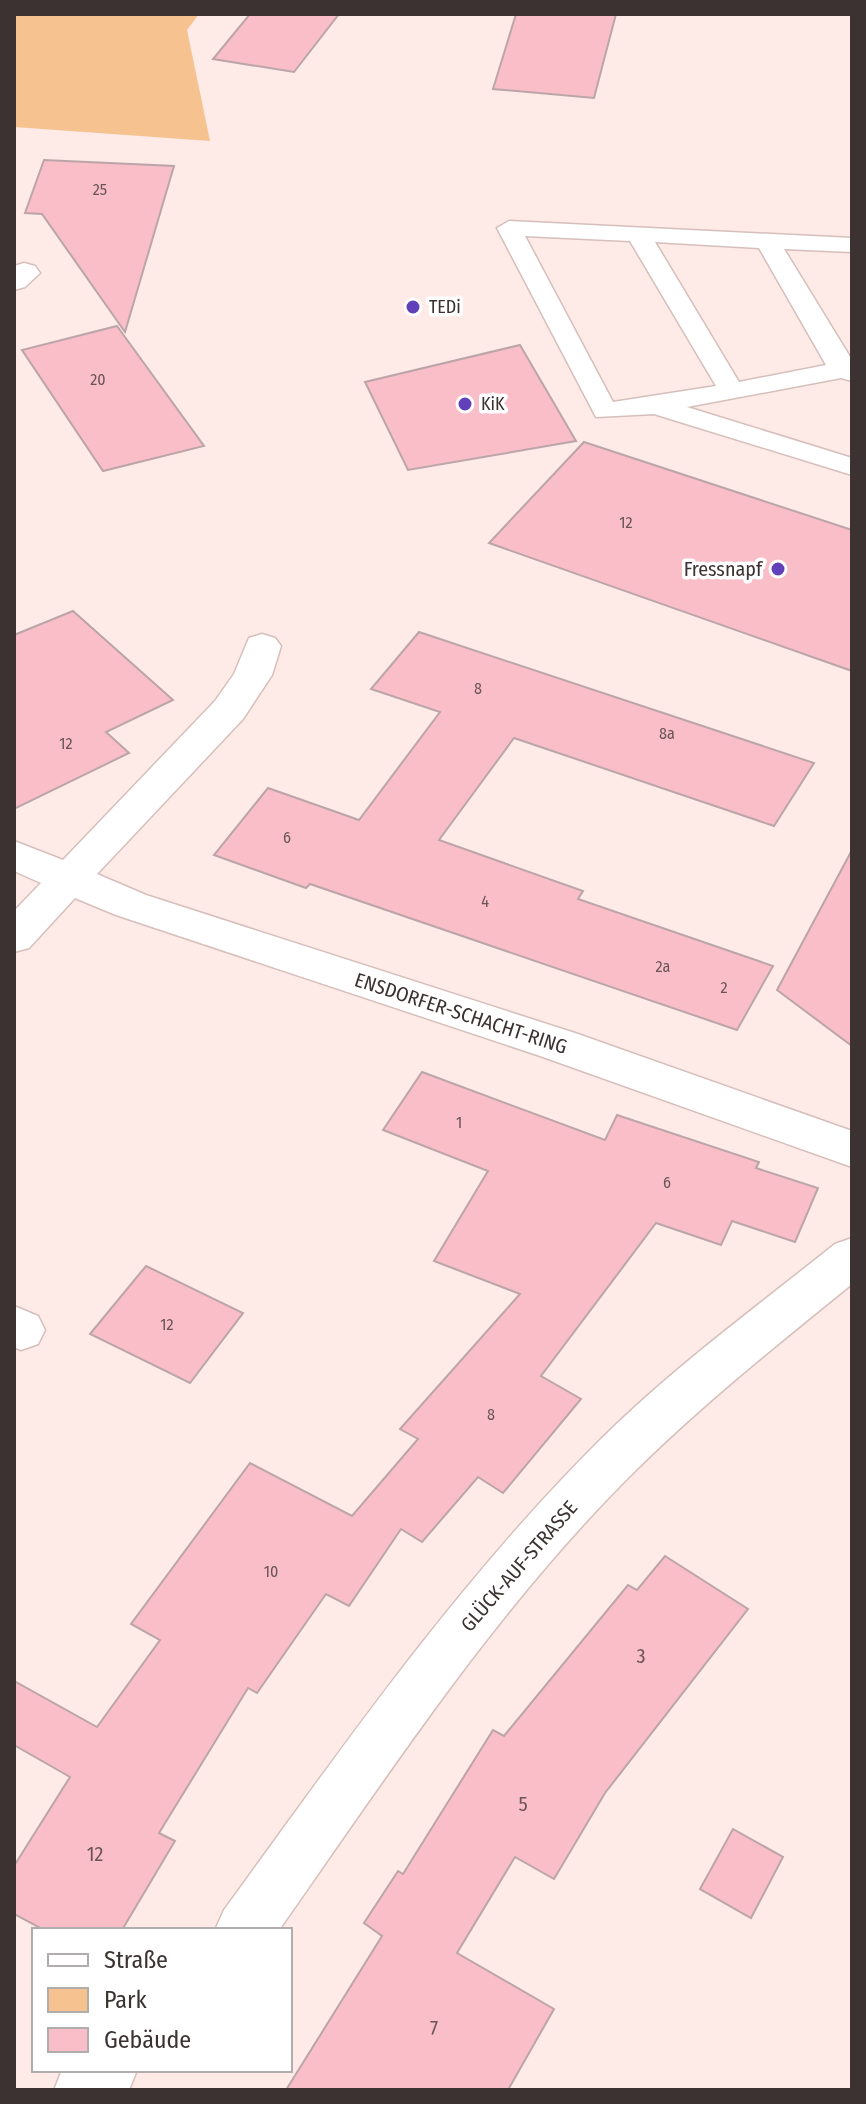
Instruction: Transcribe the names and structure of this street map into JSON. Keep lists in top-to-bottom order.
{
  "streets": {
    "street": ["ENSDORFER-SCHACHT-RING", "GLÜCK-AUF-STRASSE"]
  },
  "places": ["TEDi", "KiK", "Fressnapf"],
  "house_numbers": [
    "25",
    "20",
    "12",
    "8",
    "8a",
    "12",
    "6",
    "4",
    "2a",
    "2",
    "1",
    "6",
    "12",
    "8",
    "10",
    "3",
    "5",
    "12",
    "7"
  ],
  "legend": ["Straße", "Park", "Gebäude"]
}
